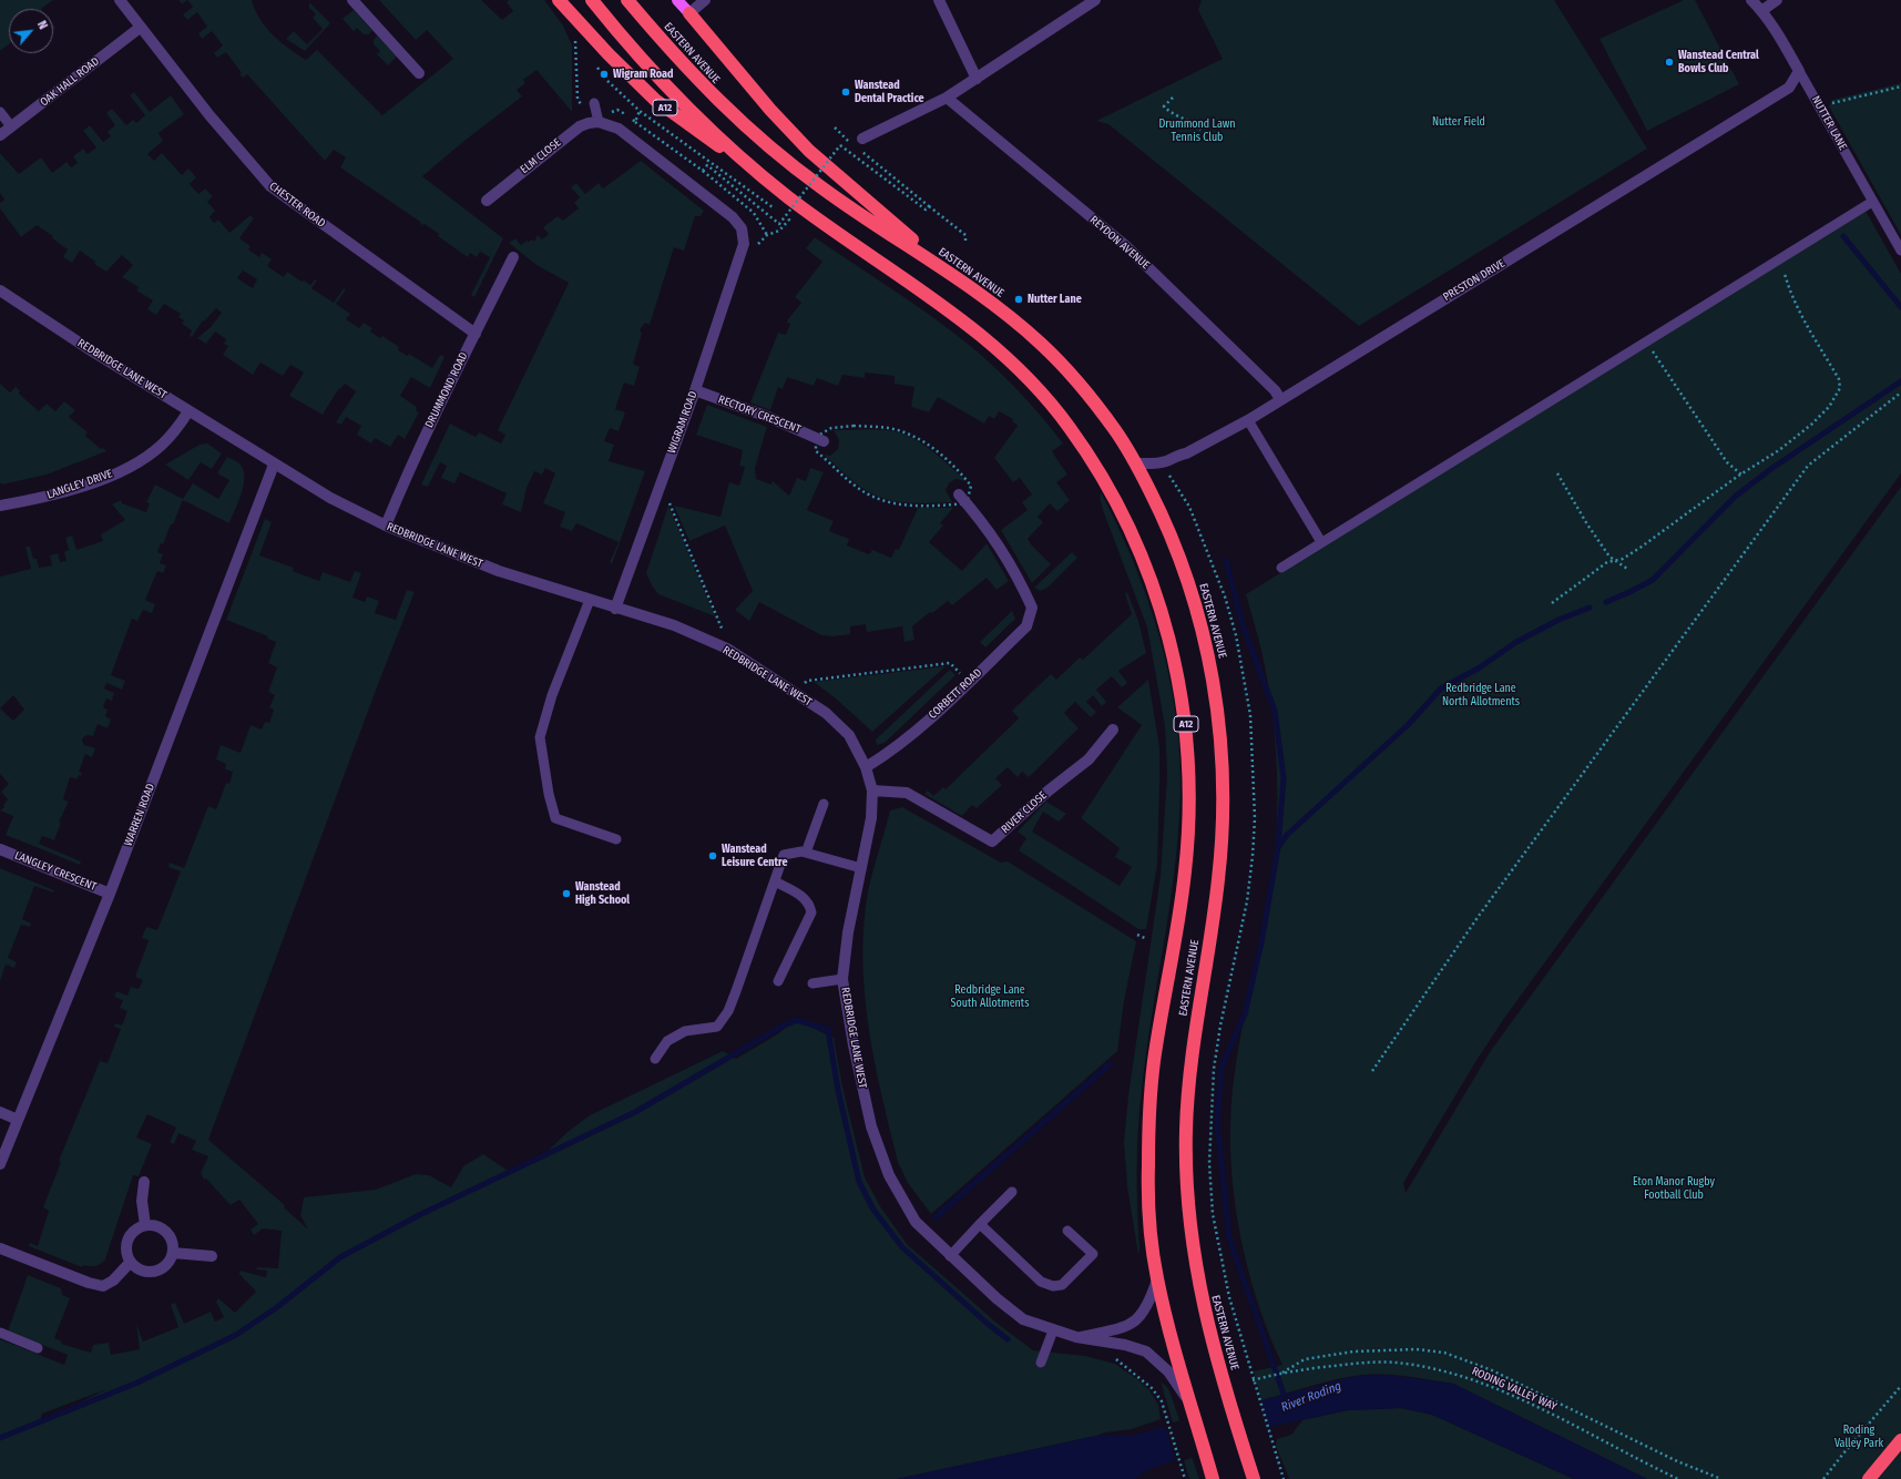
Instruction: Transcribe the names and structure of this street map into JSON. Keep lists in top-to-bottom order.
{
  "streets": {
    "highway": ["EASTERN AVENUE", "A12"],
    "street": [
      "OAK HALL ROAD",
      "NUTTER LANE",
      "ELM CLOSE",
      "CHESTER ROAD",
      "REYDON AVENUE",
      "PRESTON DRIVE",
      "REDBRIDGE LANE WEST",
      "DRUMMOND ROAD",
      "RECTORY CRESCENT",
      "WIGRAM ROAD",
      "LANGLEY DRIVE",
      "CORBETT ROAD",
      "RIVER CLOSE",
      "WARREN ROAD",
      "LANGLEY CRESCENT"
    ],
    "path": ["RODING VALLEY WAY"]
  },
  "crossings": [
    ["EASTERN AVENUE", "A12"],
    ["EASTERN AVENUE", "PRESTON DRIVE"],
    ["EASTERN AVENUE", "REDBRIDGE LANE WEST"],
    ["OAK HALL ROAD", "CHESTER ROAD"],
    ["NUTTER LANE", "PRESTON DRIVE"],
    ["CHESTER ROAD", "DRUMMOND ROAD"],
    ["REYDON AVENUE", "PRESTON DRIVE"],
    ["REDBRIDGE LANE WEST", "DRUMMOND ROAD"],
    ["REDBRIDGE LANE WEST", "WIGRAM ROAD"],
    ["REDBRIDGE LANE WEST", "LANGLEY DRIVE"],
    ["REDBRIDGE LANE WEST", "CORBETT ROAD"],
    ["REDBRIDGE LANE WEST", "RIVER CLOSE"],
    ["REDBRIDGE LANE WEST", "WARREN ROAD"],
    ["RECTORY CRESCENT", "WIGRAM ROAD"],
    ["WARREN ROAD", "LANGLEY CRESCENT"]
  ],
  "water": ["River Roding"],
  "parks": [
    "Nutter Field",
    "Drummond Lawn Tennis Club",
    "Redbridge Lane North Allotments",
    "Redbridge Lane South Allotments",
    "Eton Manor Rugby Football Club",
    "Roding Valley Park"
  ],
  "places": [
    "Wanstead Central Bowls Club",
    "Wigram Road",
    "Wanstead Dental Practice",
    "Nutter Lane",
    "Wanstead Leisure Centre",
    "Wanstead High School"
  ],
  "north": "top right"
}
